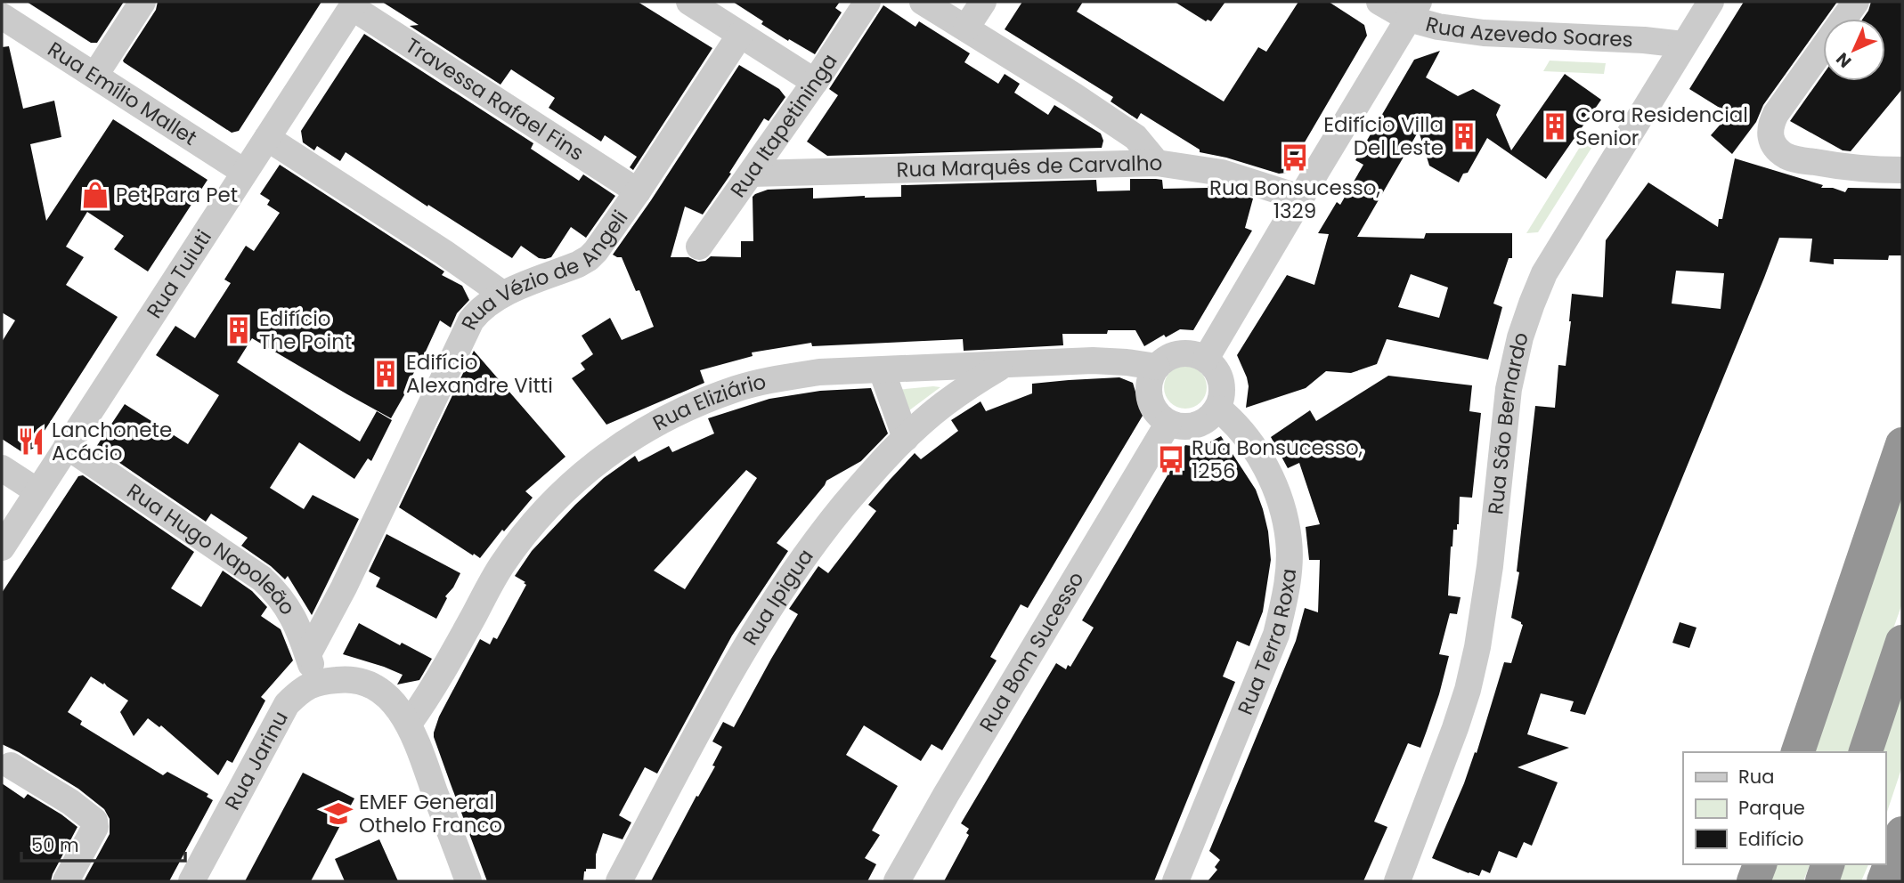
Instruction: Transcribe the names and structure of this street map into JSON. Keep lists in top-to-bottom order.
{
  "streets": {
    "street": [
      "Rua Azevedo Soares",
      "Rua Emílio Mallet",
      "Travessa Rafael Fins",
      "Rua Itapetininga",
      "Rua Marquês de Carvalho",
      "Rua Vézio de Angeli",
      "Rua Tuiuti",
      "Rua Eliziário",
      "Rua São Bernardo",
      "Rua Hugo Napoleão",
      "Rua Ipigua",
      "Rua Terra Roxa",
      "Rua Bom Sucesso",
      "Rua Jarinu"
    ]
  },
  "crossings": [
    ["Rua Azevedo Soares", "Rua São Bernardo"],
    ["Rua Emílio Mallet", "Rua Tuiuti"],
    ["Travessa Rafael Fins", "Rua Vézio de Angeli"],
    ["Travessa Rafael Fins", "Rua Tuiuti"],
    ["Rua Itapetininga", "Rua Marquês de Carvalho"],
    ["Rua Vézio de Angeli", "Rua Hugo Napoleão"],
    ["Rua Tuiuti", "Rua Hugo Napoleão"],
    ["Rua Eliziário", "Rua Ipigua"],
    ["Rua Eliziário", "Rua Terra Roxa"],
    ["Rua Eliziário", "Rua Bom Sucesso"],
    ["Rua Hugo Napoleão", "Rua Jarinu"],
    ["Rua Terra Roxa", "Rua Bom Sucesso"]
  ],
  "places": {
    "building": [
      "Cora Residencial Senior",
      "Edifício Villa Del Leste",
      "Edifício The Point",
      "Edifício Alexandre Vitti"
    ],
    "bus stop": ["Rua Bonsucesso, 1329", "Rua Bonsucesso, 1256"],
    "shop": ["Pet Para Pet"],
    "restaurant": ["Lanchonete Acácio"],
    "school or university": ["EMEF General Othelo Franco"]
  },
  "legend": ["Rua", "Parque", "Edifício"],
  "scale_bar": "50 m",
  "north": "bottom left"
}
